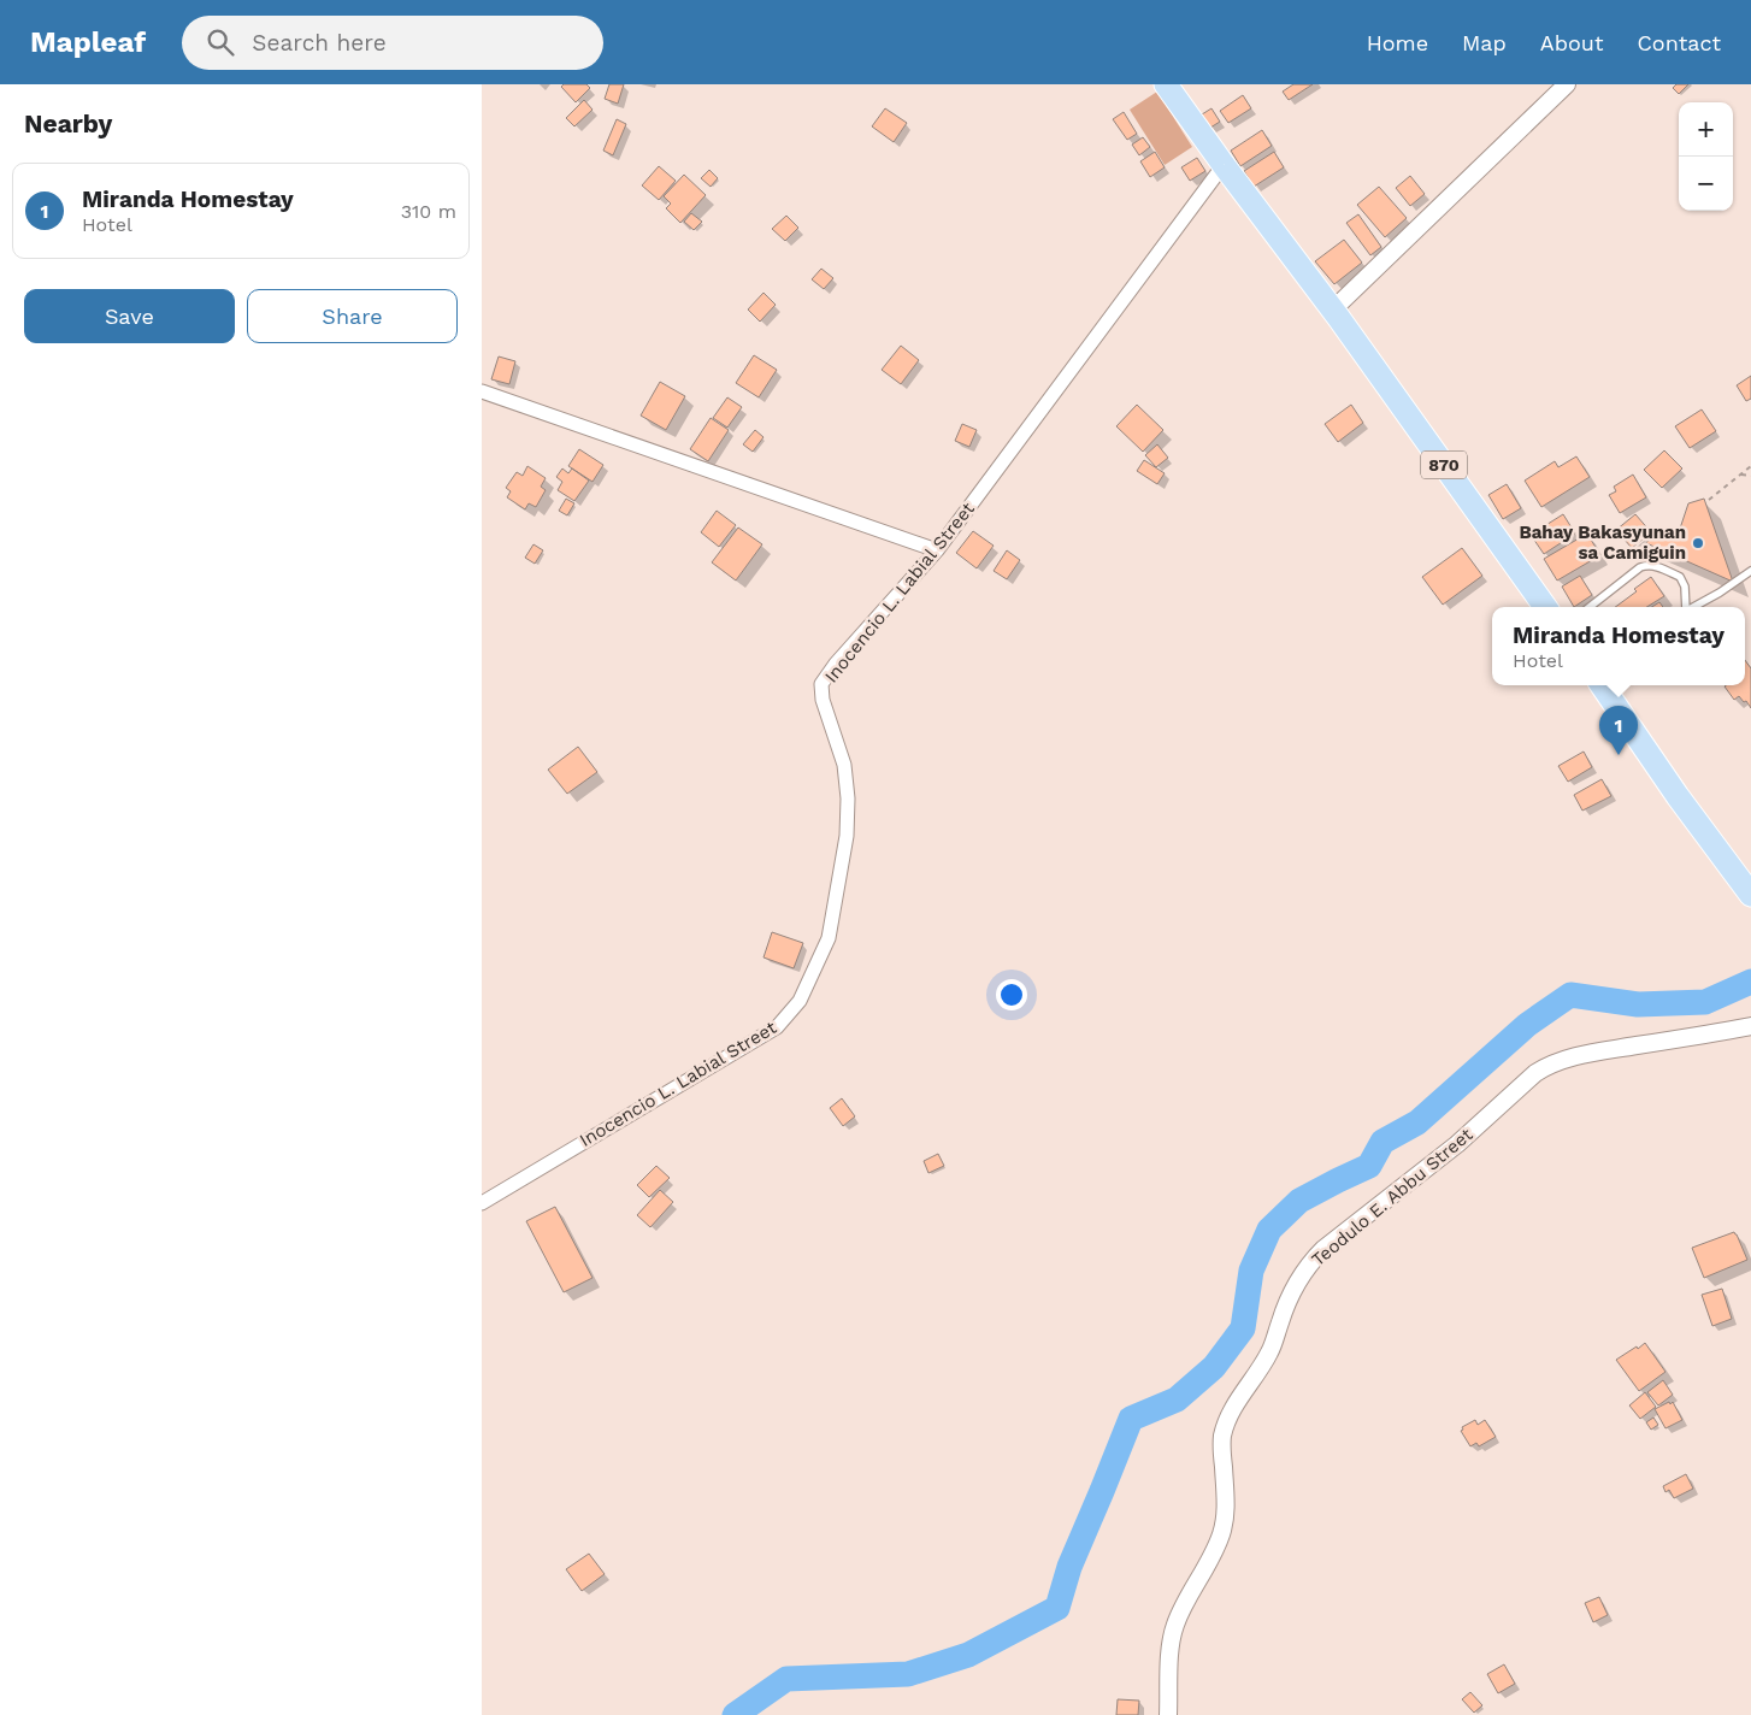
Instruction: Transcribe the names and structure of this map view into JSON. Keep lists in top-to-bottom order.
{
  "streets": {
    "main road": ["870"],
    "street": ["Inocencio L. Labial Street", "Teodulo E. Abbu Street"]
  },
  "crossings": [
    ["870", "Inocencio L. Labial Street"]
  ],
  "places": ["Bahay Bakasyunan sa Camiguin"],
  "page": {
    "header": "Mapleaf",
    "search": "Search here",
    "nav": [
      "Home",
      "Map",
      "About",
      "Contact"
    ],
    "heading": "Nearby",
    "map_buttons": ["+", "−"],
    "list": [
      {
        "mark": "1",
        "name": "Miranda Homestay",
        "note": "Hotel",
        "value": "310 m"
      }
    ],
    "buttons": ["Save", "Share"],
    "popup": ["Miranda Homestay", "Hotel"],
    "pins": "1"
  }
}
